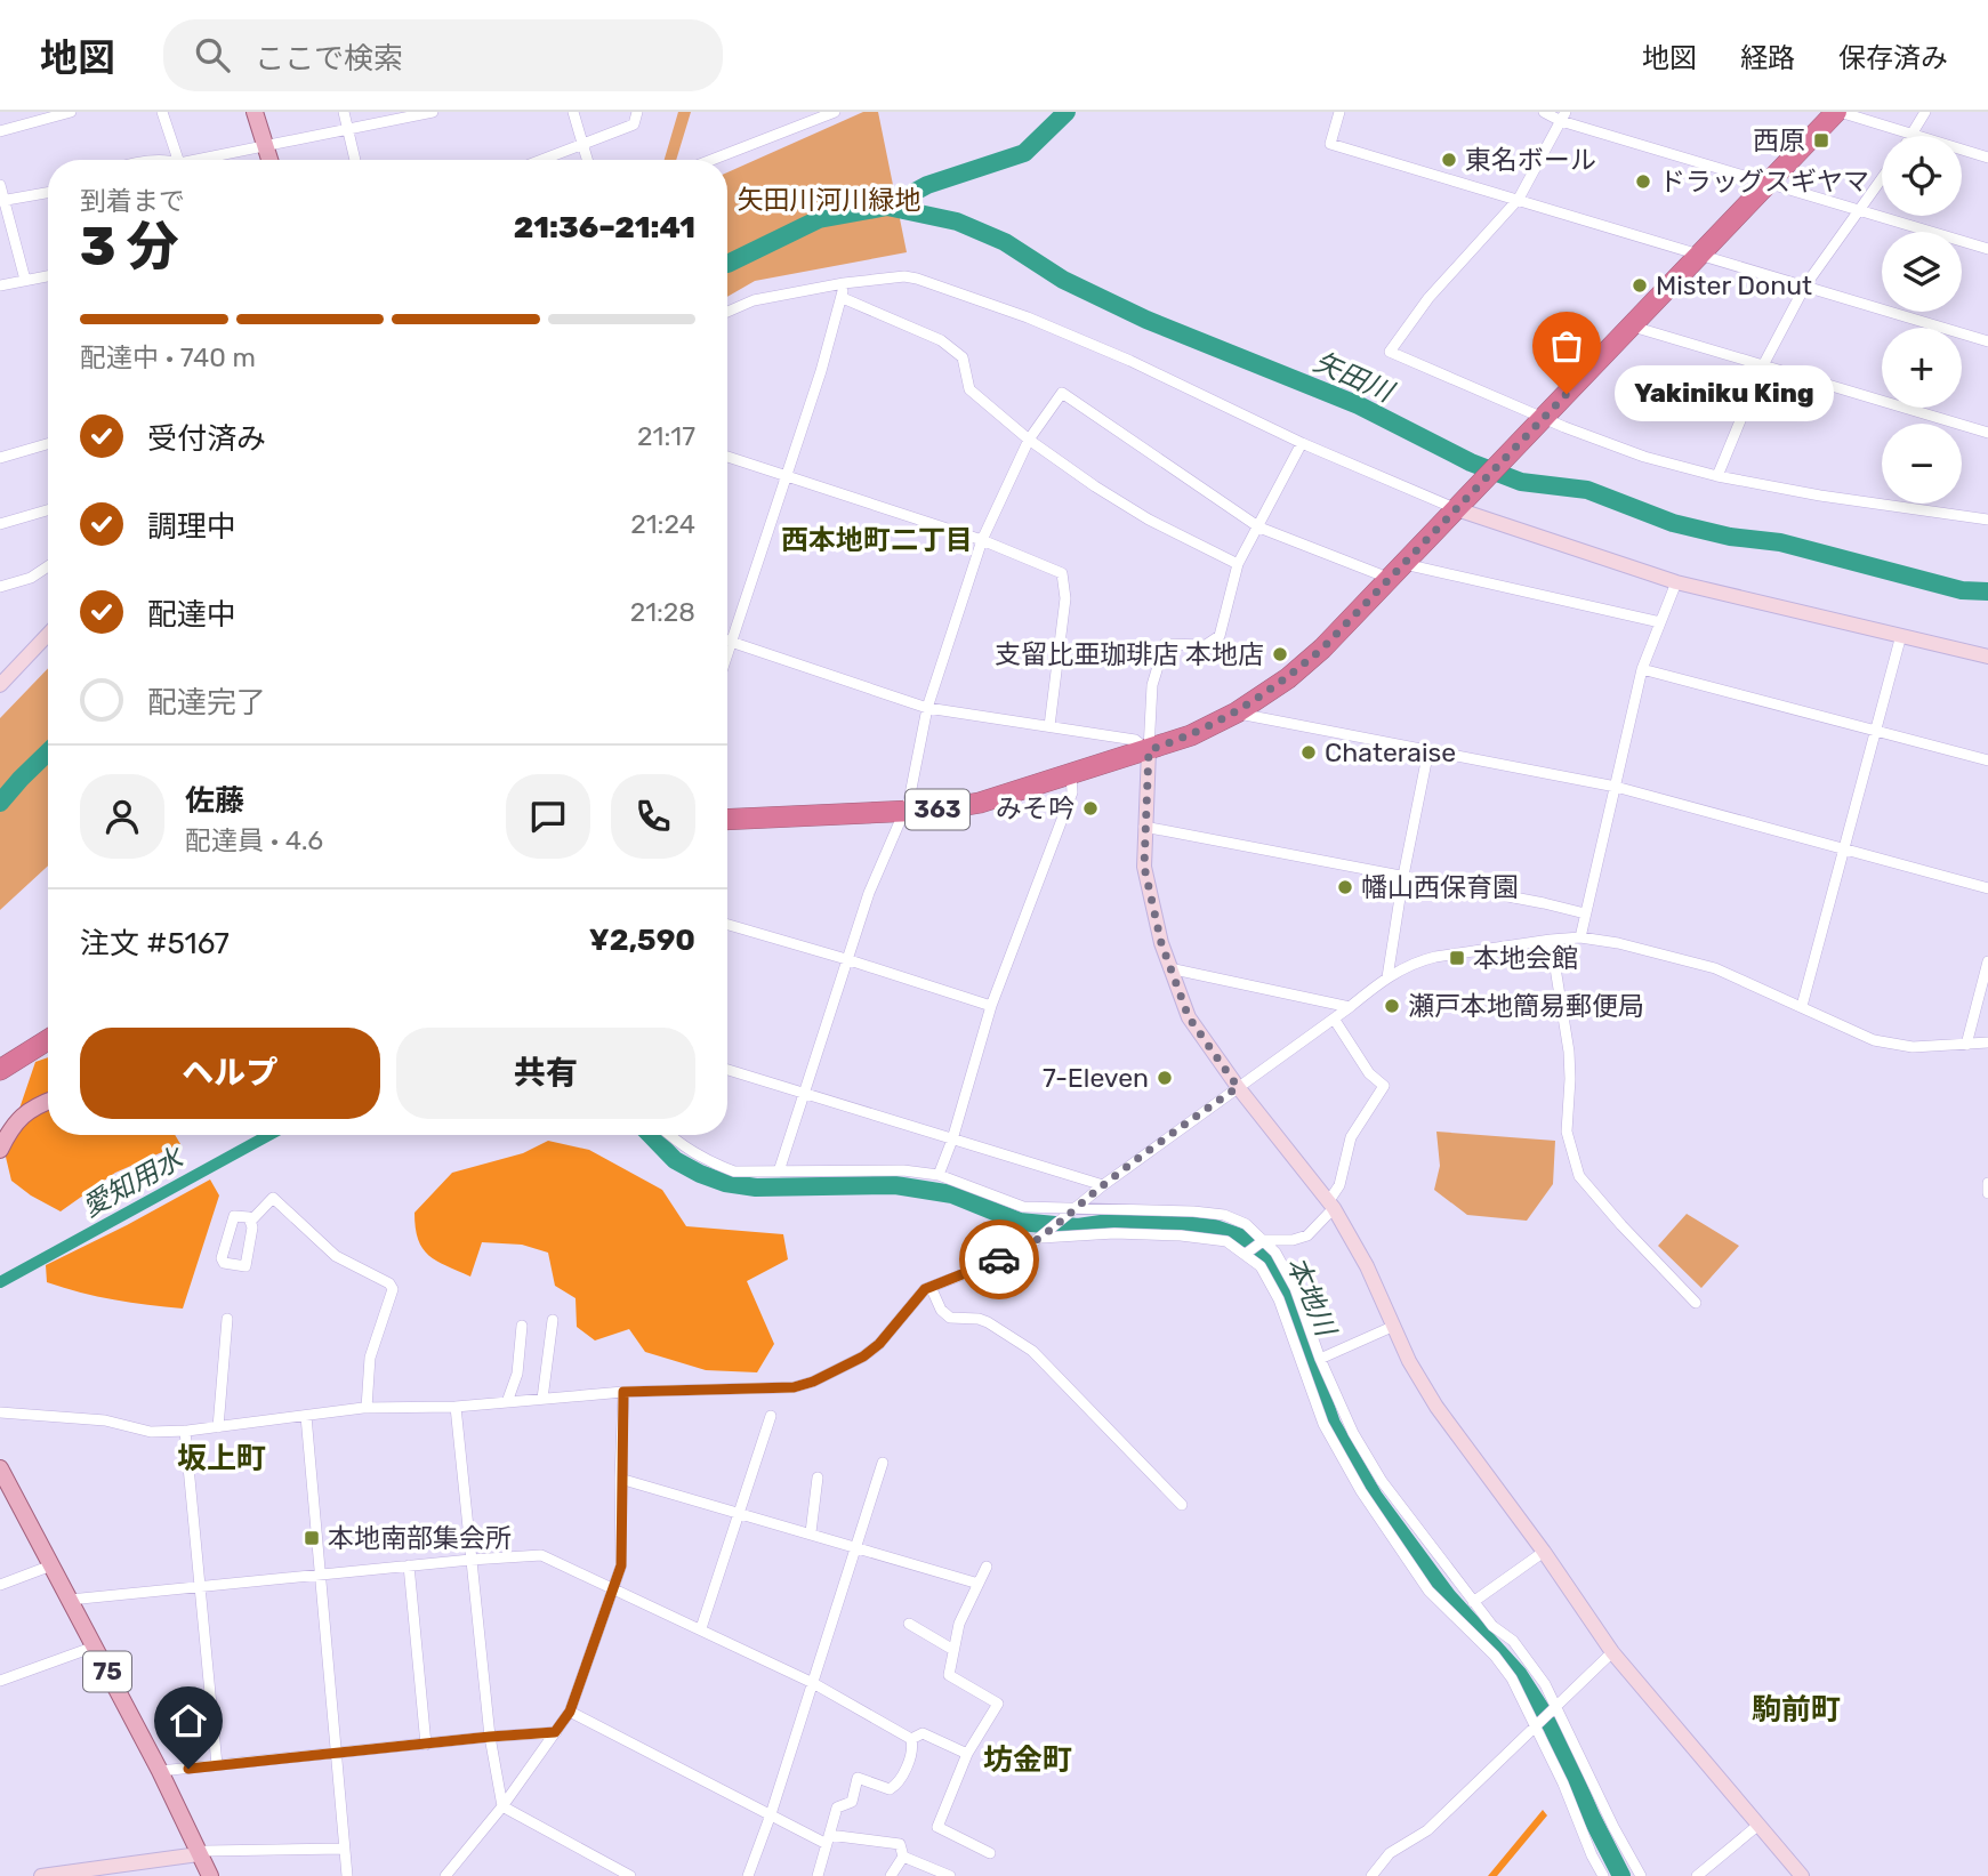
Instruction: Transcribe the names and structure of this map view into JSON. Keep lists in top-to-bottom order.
{
  "streets": {
    "highway": ["363"],
    "main road": ["75"]
  },
  "districts": [
    "西本地町二丁目",
    "坂上町",
    "駒前町",
    "坊金町"
  ],
  "water": ["矢田川", "愛知用水", "本地川"],
  "parks": ["矢田川河川緑地"],
  "places": {
    "transit": ["西原", "本地会館", "本地南部集会所"],
    "other": [
      "東名ボール",
      "ドラッグスギヤマ",
      "Mister Donut",
      "Yakiniku King",
      "支留比亜珈琲店 本地店",
      "Chateraise",
      "みそ吟",
      "幡山西保育園",
      "瀬戸本地簡易郵便局",
      "7-Eleven"
    ]
  },
  "page": {
    "header": "地図",
    "search": "ここで検索",
    "nav": ["地図", "経路", "保存済み"],
    "map_buttons": ["+", "−"],
    "heading": ["3 分", "到着まで", "21:36–21:41"],
    "panel": [
      "佐藤",
      "配達員 · 4.6",
      "注文 #5167",
      "¥2,590"
    ],
    "bar": "配達中 · 740 m",
    "bubble": "Yakiniku King",
    "list": [
      ["受付済み", "21:17"],
      ["調理中", "21:24"],
      ["配達中", "21:28"],
      "配達完了"
    ],
    "buttons": ["ヘルプ", "共有"]
  }
}
